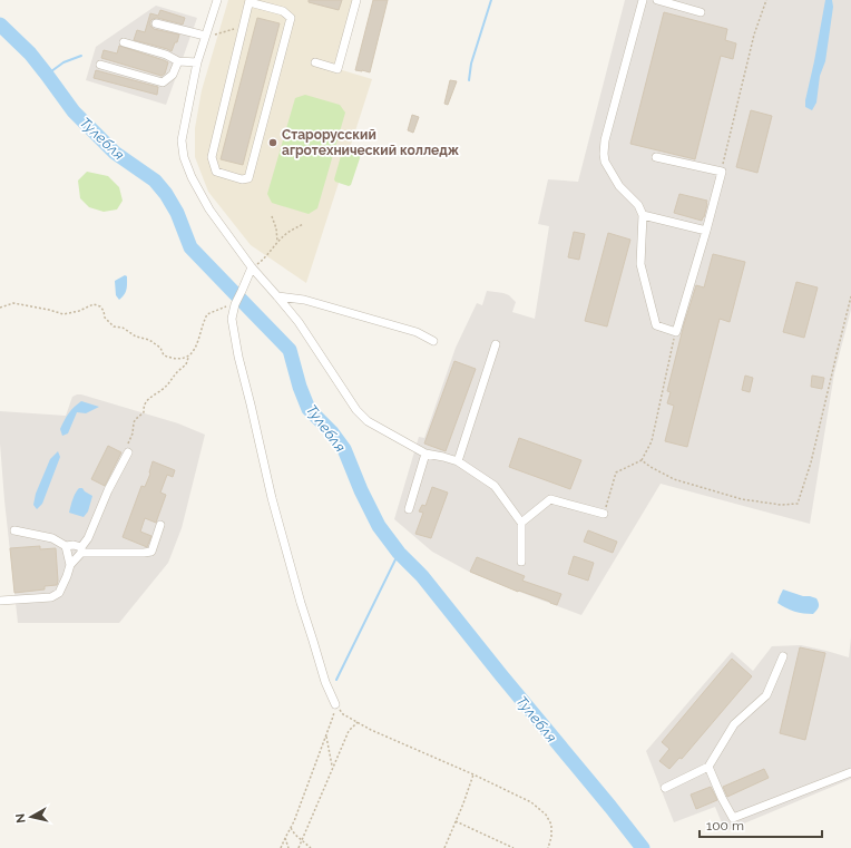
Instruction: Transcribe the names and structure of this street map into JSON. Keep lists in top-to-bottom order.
{
  "water": ["Тулебля"],
  "places": ["Старорусский агротехнический колледж"],
  "scale_bar": "100 m",
  "north": "left"
}
